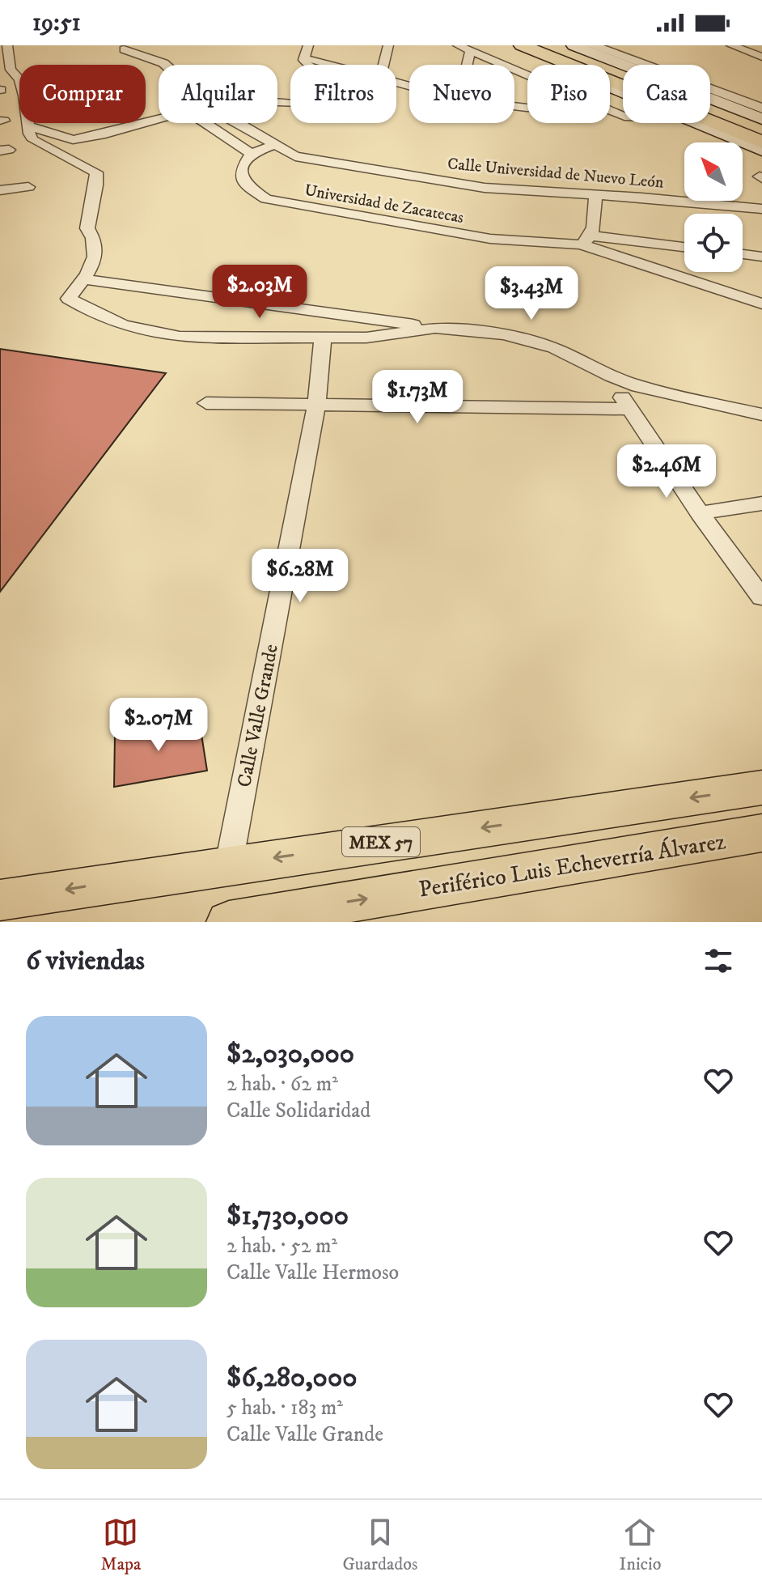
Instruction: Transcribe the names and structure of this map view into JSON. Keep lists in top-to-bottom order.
{
  "streets": {
    "main road": ["MEX 57", "Periférico Luis Echeverría Álvarez"],
    "street": ["Calle Universidad de Nuevo León", "Universidad de Zacatecas", "Calle Valle Grande"]
  },
  "crossings": [
    ["Calle Valle Grande", "MEX 57"]
  ],
  "north": "top left",
  "page": {
    "status": "19:51",
    "chip": [
      "Comprar",
      "Alquilar",
      "Filtros",
      "Nuevo",
      "Piso",
      "Casa"
    ],
    "price": [
      "$2.03M",
      "$3.43M",
      "$1.73M",
      "$2.46M",
      "$6.28M",
      "$2.07M"
    ],
    "heading": "6 viviendas",
    "list": [
      {
        "name": "$2,030,000",
        "note": "2 hab. · 62 m² · Calle Solidaridad"
      },
      {
        "name": "$1,730,000",
        "note": "2 hab. · 52 m² · Calle Valle Hermoso"
      },
      {
        "name": "$6,280,000",
        "note": "5 hab. · 183 m² · Calle Valle Grande"
      }
    ],
    "tabs": ["Mapa", "Guardados", "Inicio"]
  }
}
